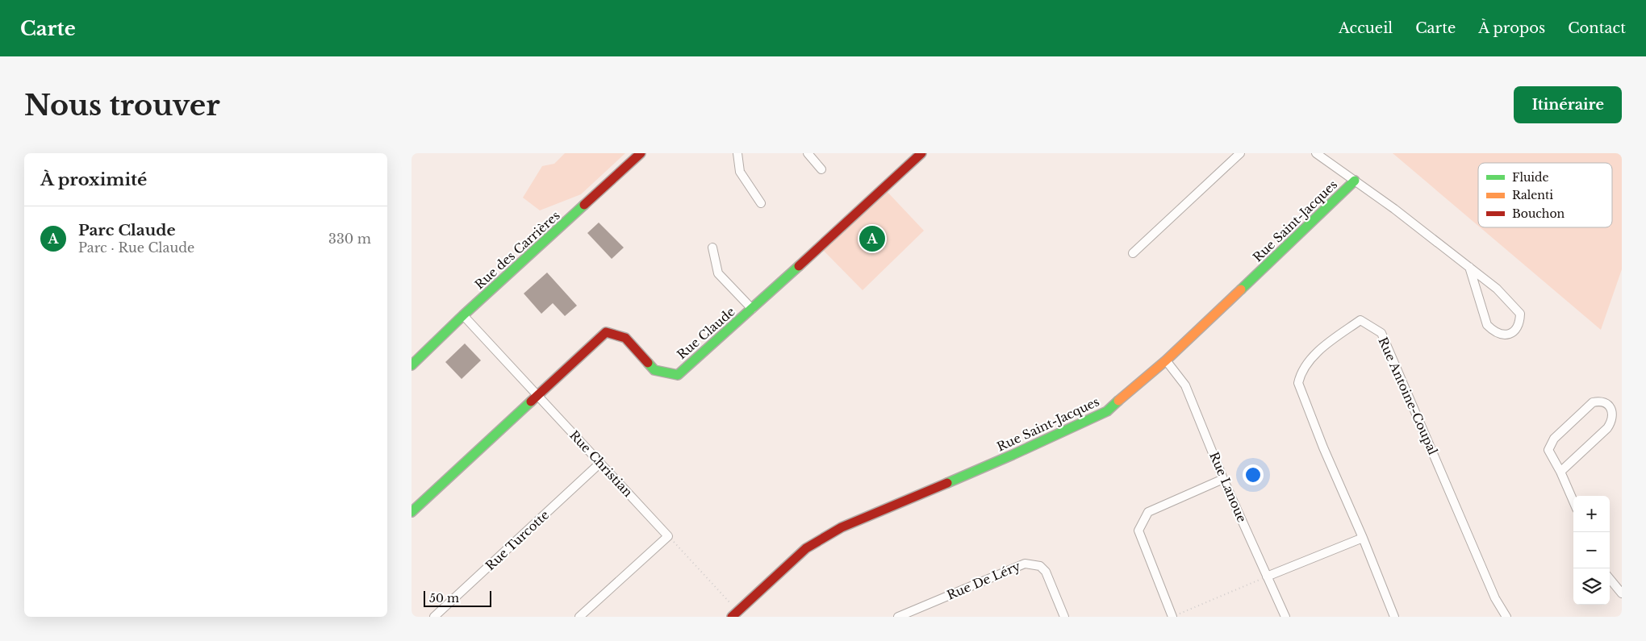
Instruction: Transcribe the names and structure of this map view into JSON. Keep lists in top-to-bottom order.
{
  "streets": {
    "street": [
      "Rue Saint-Jacques",
      "Rue des Carrières",
      "Rue Claude",
      "Rue Antoine-Coupal",
      "Rue Christian",
      "Rue Lanoue",
      "Rue Turcotte",
      "Rue De Léry"
    ]
  },
  "crossings": [
    ["Rue Saint-Jacques", "Rue Lanoue"],
    ["Rue des Carrières", "Rue Christian"],
    ["Rue Claude", "Rue Christian"],
    ["Rue Christian", "Rue Turcotte"]
  ],
  "legend": ["Fluide", "Ralenti", "Bouchon"],
  "scale_bar": "50 m",
  "page": {
    "header": "Carte",
    "nav": [
      "Accueil",
      "Carte",
      "À propos",
      "Contact"
    ],
    "buttons": "Itinéraire",
    "title": "Nous trouver",
    "heading": "À proximité",
    "list": [
      {
        "mark": "A",
        "name": "Parc Claude",
        "note": "Parc · Rue Claude",
        "value": "330 m"
      }
    ],
    "pins": "A",
    "map_buttons": ["+", "−"],
    "scale": "50 m"
  }
}
